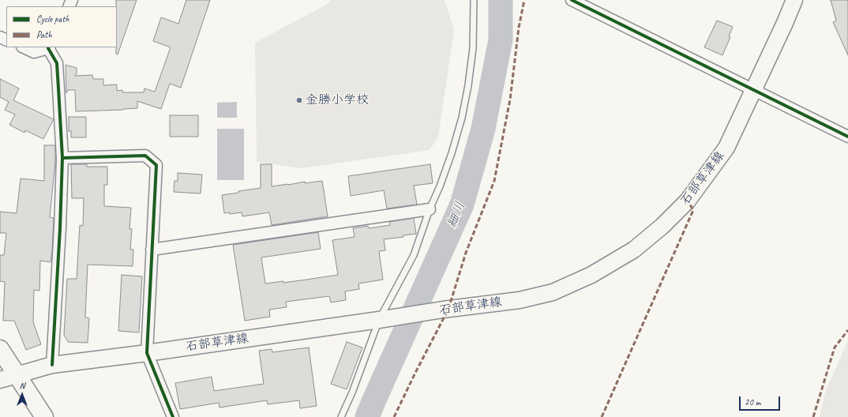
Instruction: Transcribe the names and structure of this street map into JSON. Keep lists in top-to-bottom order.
{
  "streets": {
    "main road": ["石部草津線"]
  },
  "water": ["細川"],
  "places": ["金勝小学校"],
  "legend": ["Cycle path", "Path"],
  "scale_bar": "20 m",
  "north": "top"
}
